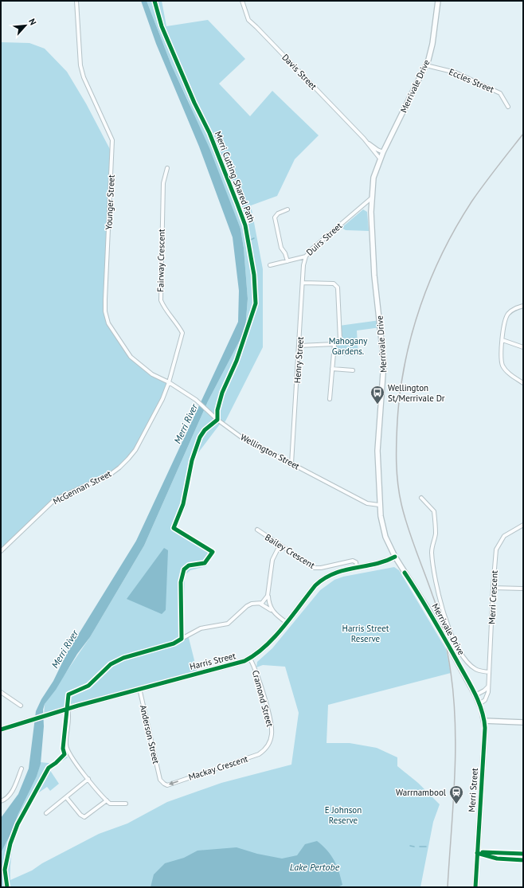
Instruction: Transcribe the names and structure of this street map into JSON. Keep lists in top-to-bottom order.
{
  "streets": {
    "street": [
      "Davis Street",
      "Eccles Street",
      "Merrivale Drive",
      "Younger Street",
      "Duirs Street",
      "Fairway Crescent",
      "Henry Street",
      "Wellington Street",
      "McGennan Street",
      "Bailey Crescent",
      "Merri Crescent",
      "Harris Street",
      "Cramond Street",
      "Anderson Street",
      "Mackay Crescent",
      "Merri Street"
    ],
    "cycle path": ["Merri Cutting Shared Path"]
  },
  "crossings": [
    ["Davis Street", "Merrivale Drive"],
    ["Eccles Street", "Merrivale Drive"],
    ["Merrivale Drive", "Duirs Street"],
    ["Merrivale Drive", "Wellington Street"],
    ["Merrivale Drive", "Harris Street"],
    ["Merrivale Drive", "Merri Street"],
    ["Younger Street", "Fairway Crescent"],
    ["Younger Street", "Wellington Street"],
    ["Younger Street", "McGennan Street"],
    ["Duirs Street", "Henry Street"],
    ["Fairway Crescent", "Wellington Street"],
    ["Fairway Crescent", "McGennan Street"],
    ["Henry Street", "Wellington Street"],
    ["Wellington Street", "McGennan Street"],
    ["Bailey Crescent", "Harris Street"],
    ["Merri Crescent", "Merri Street"],
    ["Harris Street", "Cramond Street"],
    ["Harris Street", "Anderson Street"],
    ["Cramond Street", "Mackay Crescent"],
    ["Anderson Street", "Mackay Crescent"]
  ],
  "one_way": ["Mackay Crescent"],
  "water": ["Merri River", "Lake Pertobe"],
  "parks": ["Mahogany Gardens.", "Harris Street Reserve", "E Johnson Reserve"],
  "places": {
    "bus stop": ["Wellington St/Merrivale Dr"],
    "station": ["Warrnambool"]
  },
  "north": "top right"
}
